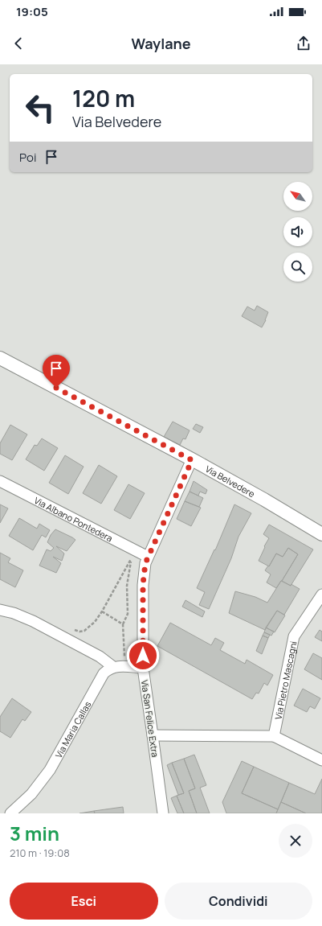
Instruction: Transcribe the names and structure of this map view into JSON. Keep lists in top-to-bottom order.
{
  "streets": {
    "street": [
      "Via Belvedere",
      "Via Albano Pontedera",
      "Via Pietro Mascagni",
      "Via San Felice Extra",
      "Via Maria Callas"
    ]
  },
  "crossings": [
    ["Via Belvedere", "Via San Felice Extra"],
    ["Via Albano Pontedera", "Via San Felice Extra"]
  ],
  "north": "top left",
  "page": {
    "status": "19:05",
    "header": "Waylane",
    "turn": ["120 m", "Via Belvedere"],
    "then": "Poi",
    "heading": ["3 min", "210 m · 19:08"],
    "buttons": ["Esci", "Condividi"]
  }
}
